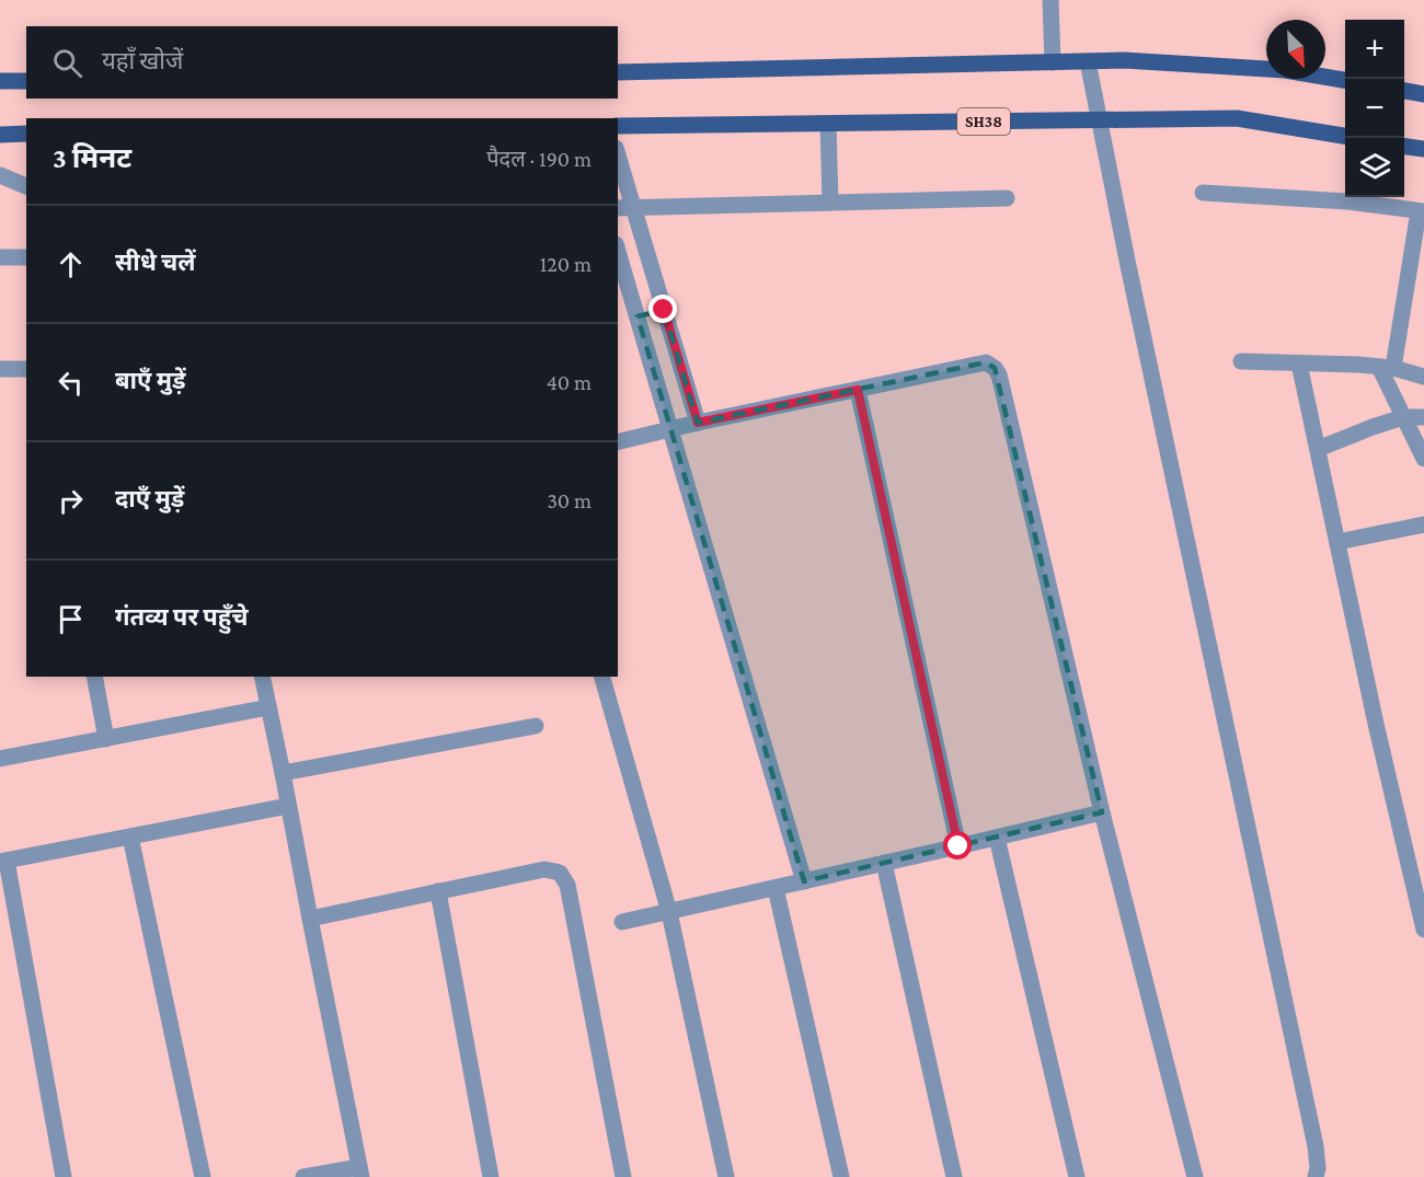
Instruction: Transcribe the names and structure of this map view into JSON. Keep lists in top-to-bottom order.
{
  "streets": {
    "main road": ["SH38"]
  },
  "north": "bottom right",
  "page": {
    "map_buttons": ["+", "−"],
    "search": "यहाँ खोजें",
    "heading": ["3 मिनट", "पैदल · 190 m"],
    "list": [
      ["सीधे चलें", "120 m"],
      ["बाएँ मुड़ें", "40 m"],
      ["दाएँ मुड़ें", "30 m"],
      "गंतव्य पर पहुँचे"
    ]
  }
}
